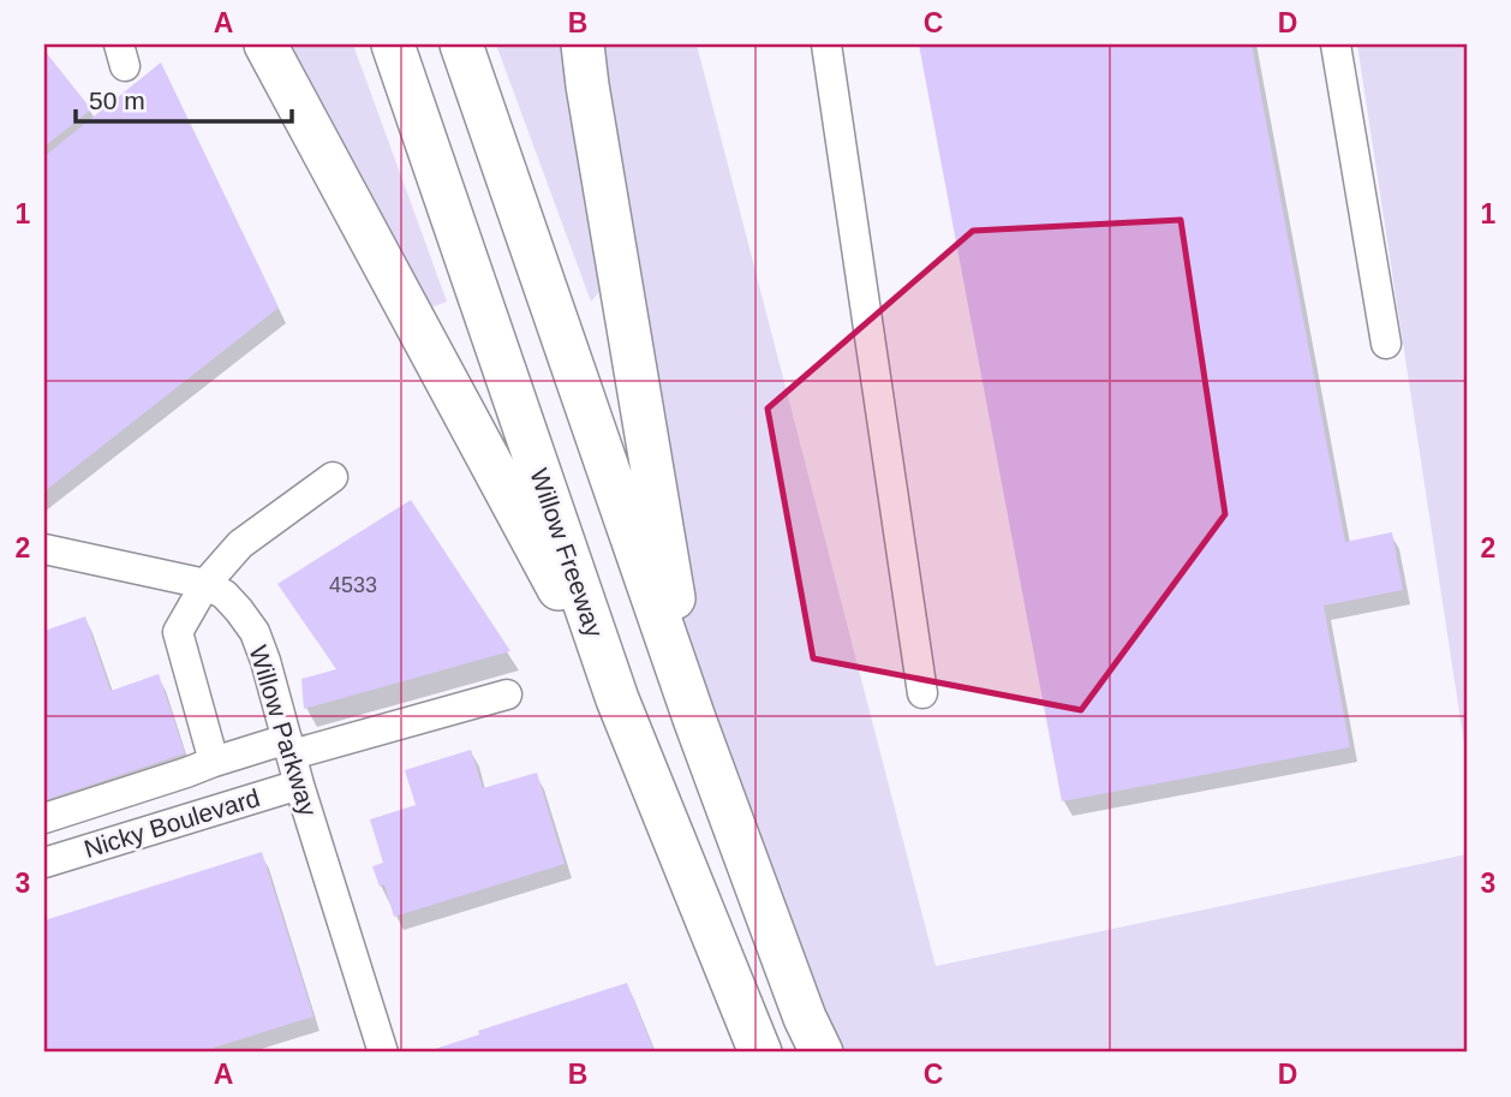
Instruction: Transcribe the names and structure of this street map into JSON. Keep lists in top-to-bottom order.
{
  "streets": {
    "highway": ["Willow Freeway"],
    "street": ["Willow Parkway", "Nicky Boulevard"]
  },
  "crossings": [
    ["Willow Parkway", "Nicky Boulevard"]
  ],
  "house_numbers": ["4533"],
  "scale_bar": "50 m",
  "grid": {
    "columns": [
      "A",
      "B",
      "C",
      "D"
    ],
    "rows": ["1", "2", "3"]
  }
}
